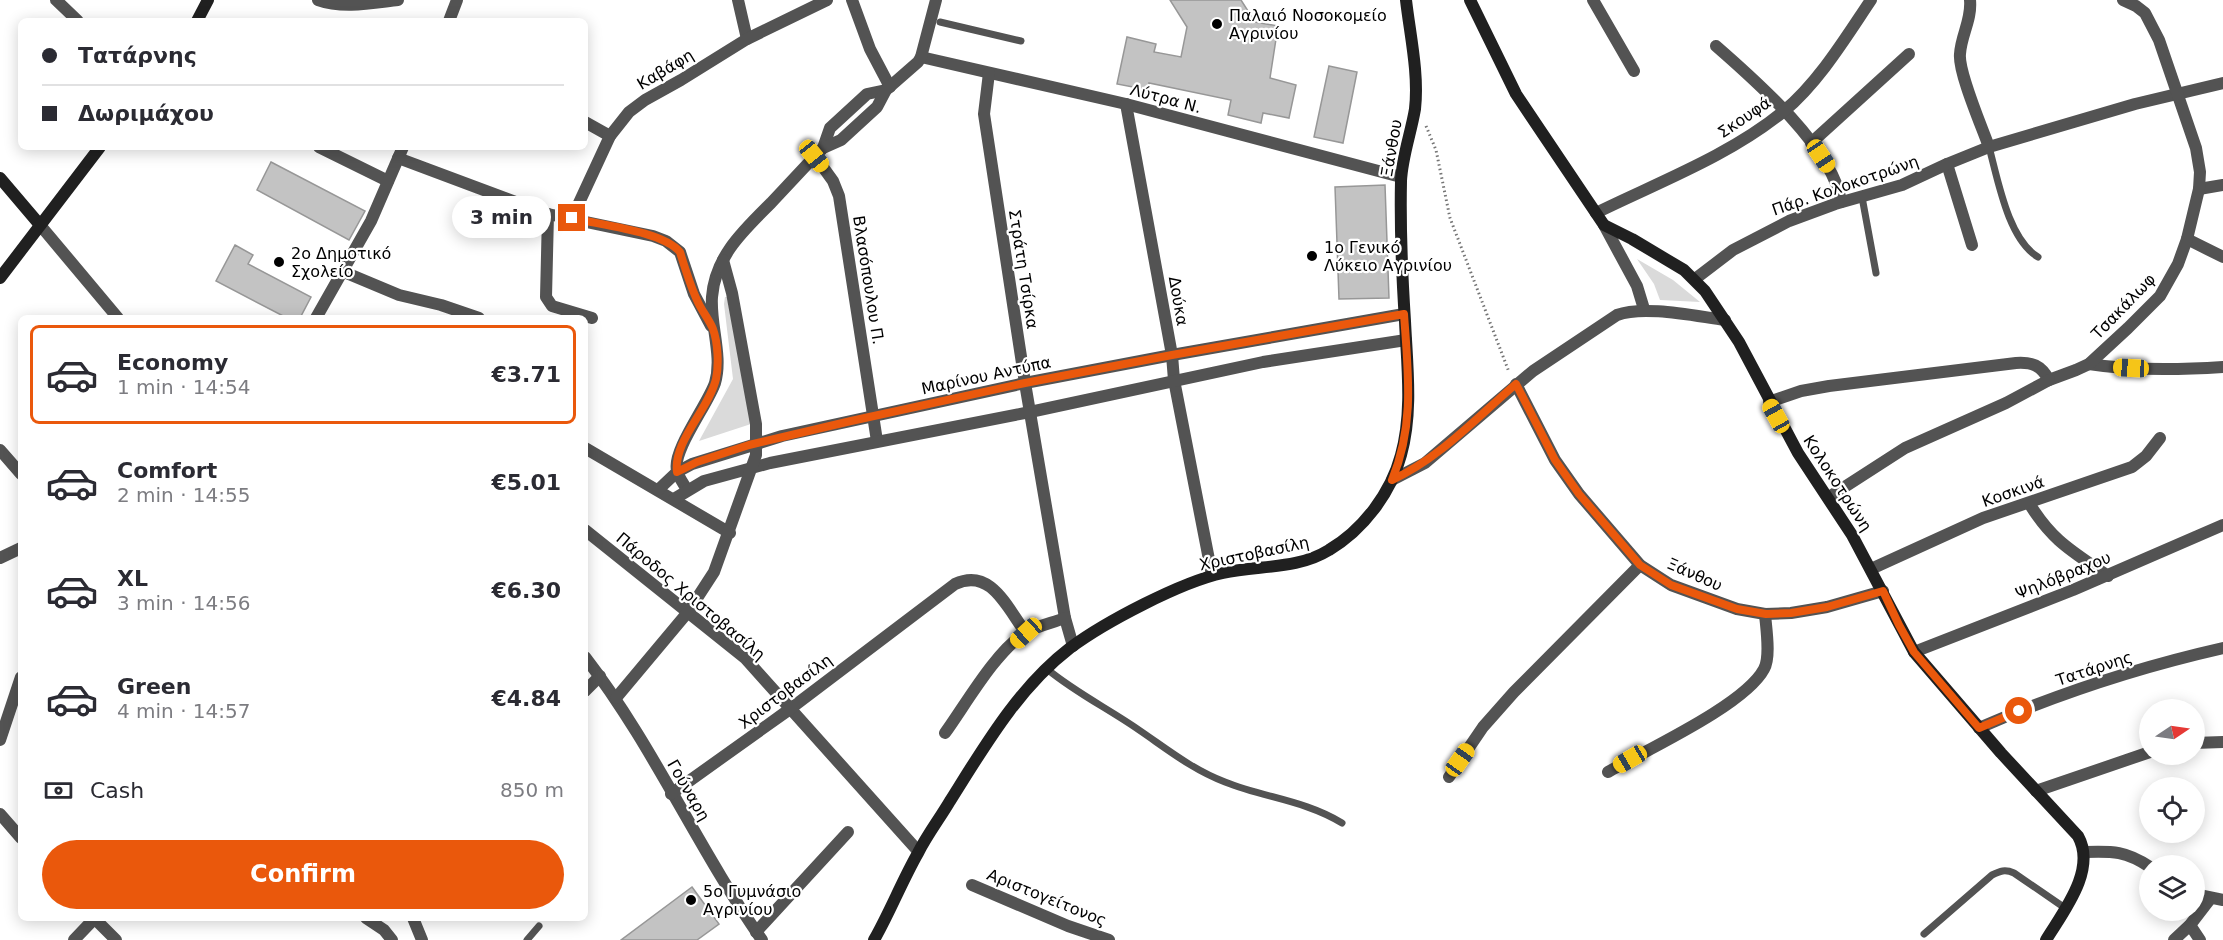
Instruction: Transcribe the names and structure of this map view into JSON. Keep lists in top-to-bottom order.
{
  "streets": {
    "main road": ["Ξάνθου", "Κολοκοτρώνη", "Χριστοβασίλη"],
    "street": [
      "Καβάφη",
      "Λύτρα Ν.",
      "Σκουφά",
      "Πάρ. Κολοκοτρώνη",
      "Στράτη Τσίρκα",
      "Βλασόπουλου Π.",
      "Δούκα",
      "Τσακάλωφ",
      "Μαρίνου Αντύπα",
      "Κοσκινά",
      "Ψηλόβραχου",
      "Πάροδος Χριστοβασίλη",
      "Τατάρνης",
      "Γούναρη",
      "Αριστογείτονος"
    ]
  },
  "crossings": [
    ["Λύτρα Ν.", "Ξάνθου"],
    ["Λύτρα Ν.", "Στράτη Τσίρκα"],
    ["Λύτρα Ν.", "Δούκα"],
    ["Σκουφά", "Κολοκοτρώνη"],
    ["Ξάνθου", "Μαρίνου Αντύπα"],
    ["Ξάνθου", "Κολοκοτρώνη"],
    ["Ξάνθου", "Χριστοβασίλη"],
    ["Πάρ. Κολοκοτρώνη", "Τσακάλωφ"],
    ["Πάρ. Κολοκοτρώνη", "Κολοκοτρώνη"],
    ["Στράτη Τσίρκα", "Μαρίνου Αντύπα"],
    ["Στράτη Τσίρκα", "Χριστοβασίλη"],
    ["Βλασόπουλου Π.", "Μαρίνου Αντύπα"],
    ["Δούκα", "Μαρίνου Αντύπα"],
    ["Δούκα", "Χριστοβασίλη"],
    ["Τσακάλωφ", "Κολοκοτρώνη"],
    ["Κολοκοτρώνη", "Κοσκινά"],
    ["Κολοκοτρώνη", "Χριστοβασίλη"],
    ["Κολοκοτρώνη", "Ψηλόβραχου"],
    ["Κολοκοτρώνη", "Τατάρνης"],
    ["Χριστοβασίλη", "Πάροδος Χριστοβασίλη"],
    ["Χριστοβασίλη", "Γούναρη"]
  ],
  "places": [
    "Παλαιό Νοσοκομείο Αγρινίου",
    "1ο Γενικό Λύκειο Αγρινίου",
    "2ο Δημοτικό Σχολείο",
    "5ο Γυμνάσιο Αγρινίου"
  ],
  "north": "right",
  "page": {
    "banner": ["Τατάρνης", "Δωριμάχου"],
    "bubble": "3 min",
    "list": [
      {
        "name": "Economy",
        "note": "1 min · 14:54",
        "value": "€3.71"
      },
      {
        "name": "Comfort",
        "note": "2 min · 14:55",
        "value": "€5.01"
      },
      {
        "name": "XL",
        "note": "3 min · 14:56",
        "value": "€6.30"
      },
      {
        "name": "Green",
        "note": "4 min · 14:57",
        "value": "€4.84"
      }
    ],
    "pay": ["Cash", "850 m"],
    "buttons": "Confirm"
  }
}
